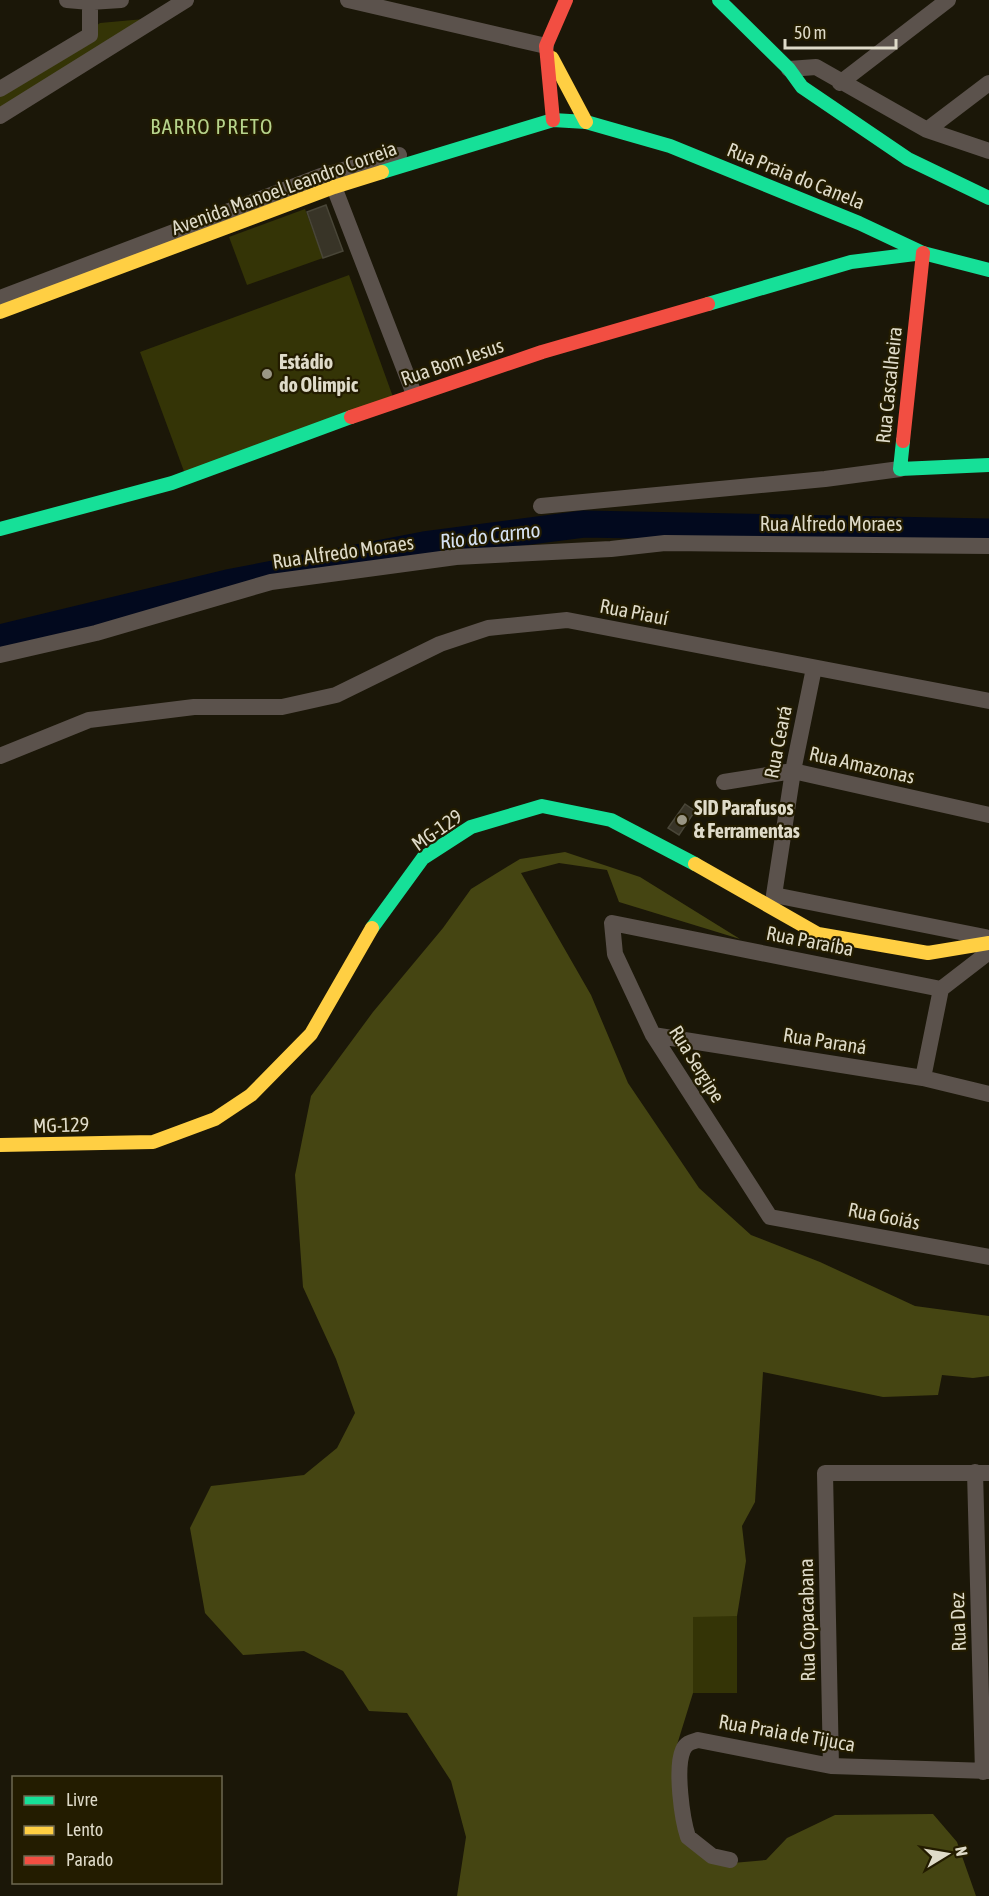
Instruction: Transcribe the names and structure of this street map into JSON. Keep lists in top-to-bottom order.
{
  "streets": {
    "street": [
      "Rua Praia do Canela",
      "Avenida Manoel Leandro Correia",
      "Rua Bom Jesus",
      "Rua Cascalheira",
      "Rua Alfredo Moraes",
      "Rua Piauí",
      "Rua Ceará",
      "Rua Amazonas",
      "MG-129",
      "Rua Paraíba",
      "Rua Paraná",
      "Rua Sergipe",
      "Rua Goiás",
      "Rua Copacabana",
      "Rua Dez",
      "Rua Praia de Tijuca"
    ]
  },
  "crossings": [
    ["Rua Praia do Canela", "Avenida Manoel Leandro Correia"],
    ["Rua Praia do Canela", "Rua Bom Jesus"],
    ["Rua Praia do Canela", "Rua Cascalheira"],
    ["Rua Bom Jesus", "Rua Cascalheira"],
    ["Rua Piauí", "Rua Ceará"],
    ["Rua Ceará", "Rua Amazonas"],
    ["Rua Paraíba", "Rua Sergipe"],
    ["Rua Paraná", "Rua Sergipe"],
    ["Rua Sergipe", "Rua Goiás"],
    ["Rua Copacabana", "Rua Dez"],
    ["Rua Copacabana", "Rua Praia de Tijuca"],
    ["Rua Dez", "Rua Praia de Tijuca"]
  ],
  "districts": ["BARRO PRETO"],
  "water": ["Rio do Carmo"],
  "places": ["Estádio do Olimpic", "SID Parafusos & Ferramentas"],
  "legend": ["Livre", "Lento", "Parado"],
  "scale_bar": "50 m",
  "north": "right"
}
